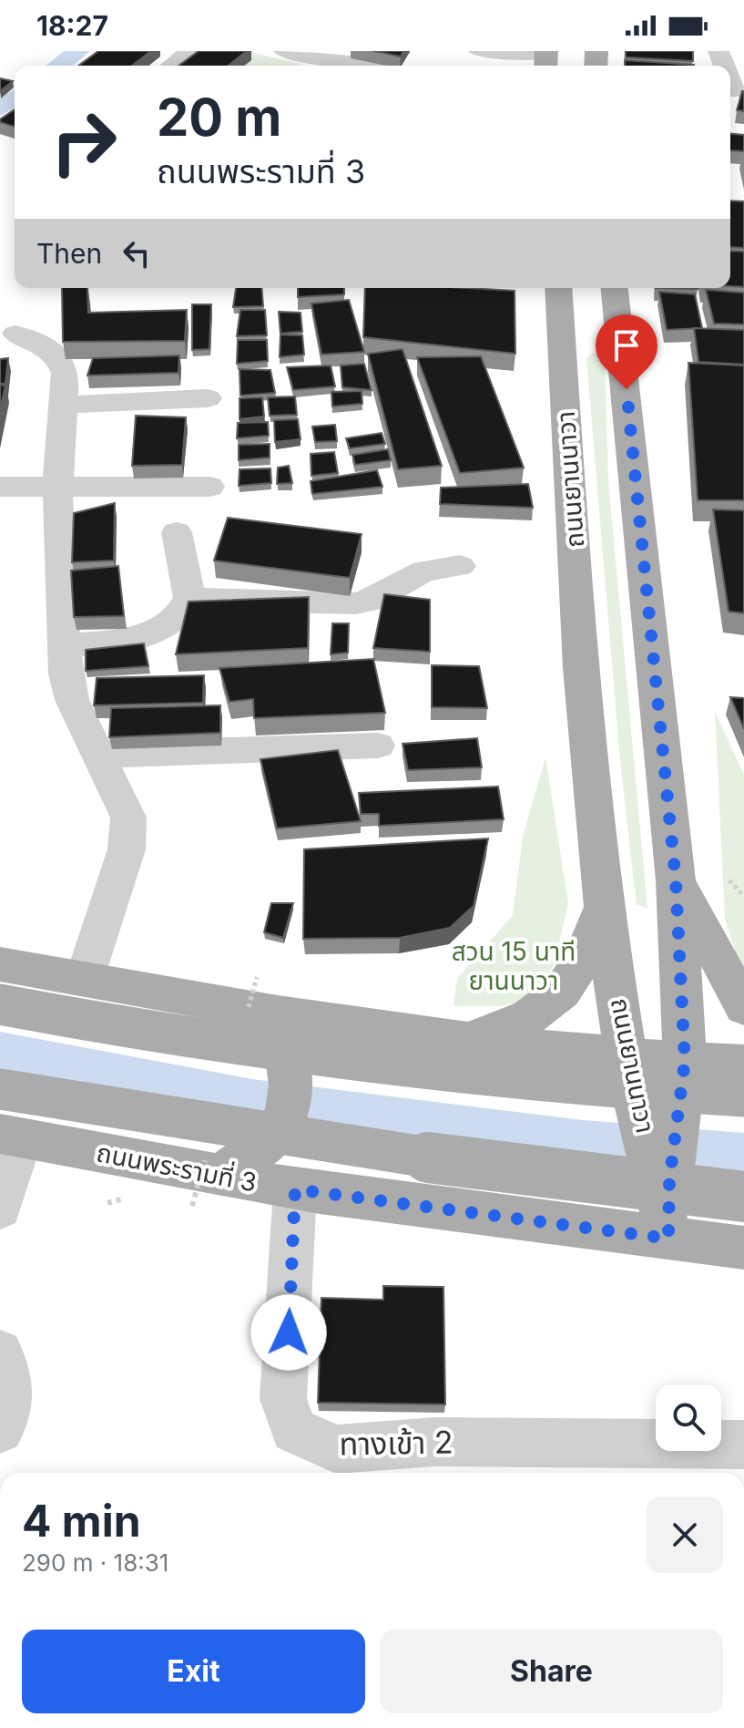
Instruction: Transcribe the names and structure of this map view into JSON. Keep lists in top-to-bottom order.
{
  "streets": {
    "main road": ["ถนนยานนาวา", "ถนนพระรามที่ 3"],
    "street": ["ทางเข้า 2"]
  },
  "crossings": [
    ["ถนนยานนาวา", "ถนนพระรามที่ 3"],
    ["ถนนพระรามที่ 3", "ทางเข้า 2"]
  ],
  "parks": ["สวน 15 นาที ยานนาวา"],
  "page": {
    "status": "18:27",
    "turn": ["20 m", "ถนนพระรามที่ 3"],
    "then": "Then",
    "heading": ["4 min", "290 m · 18:31"],
    "buttons": ["Exit", "Share"]
  }
}
